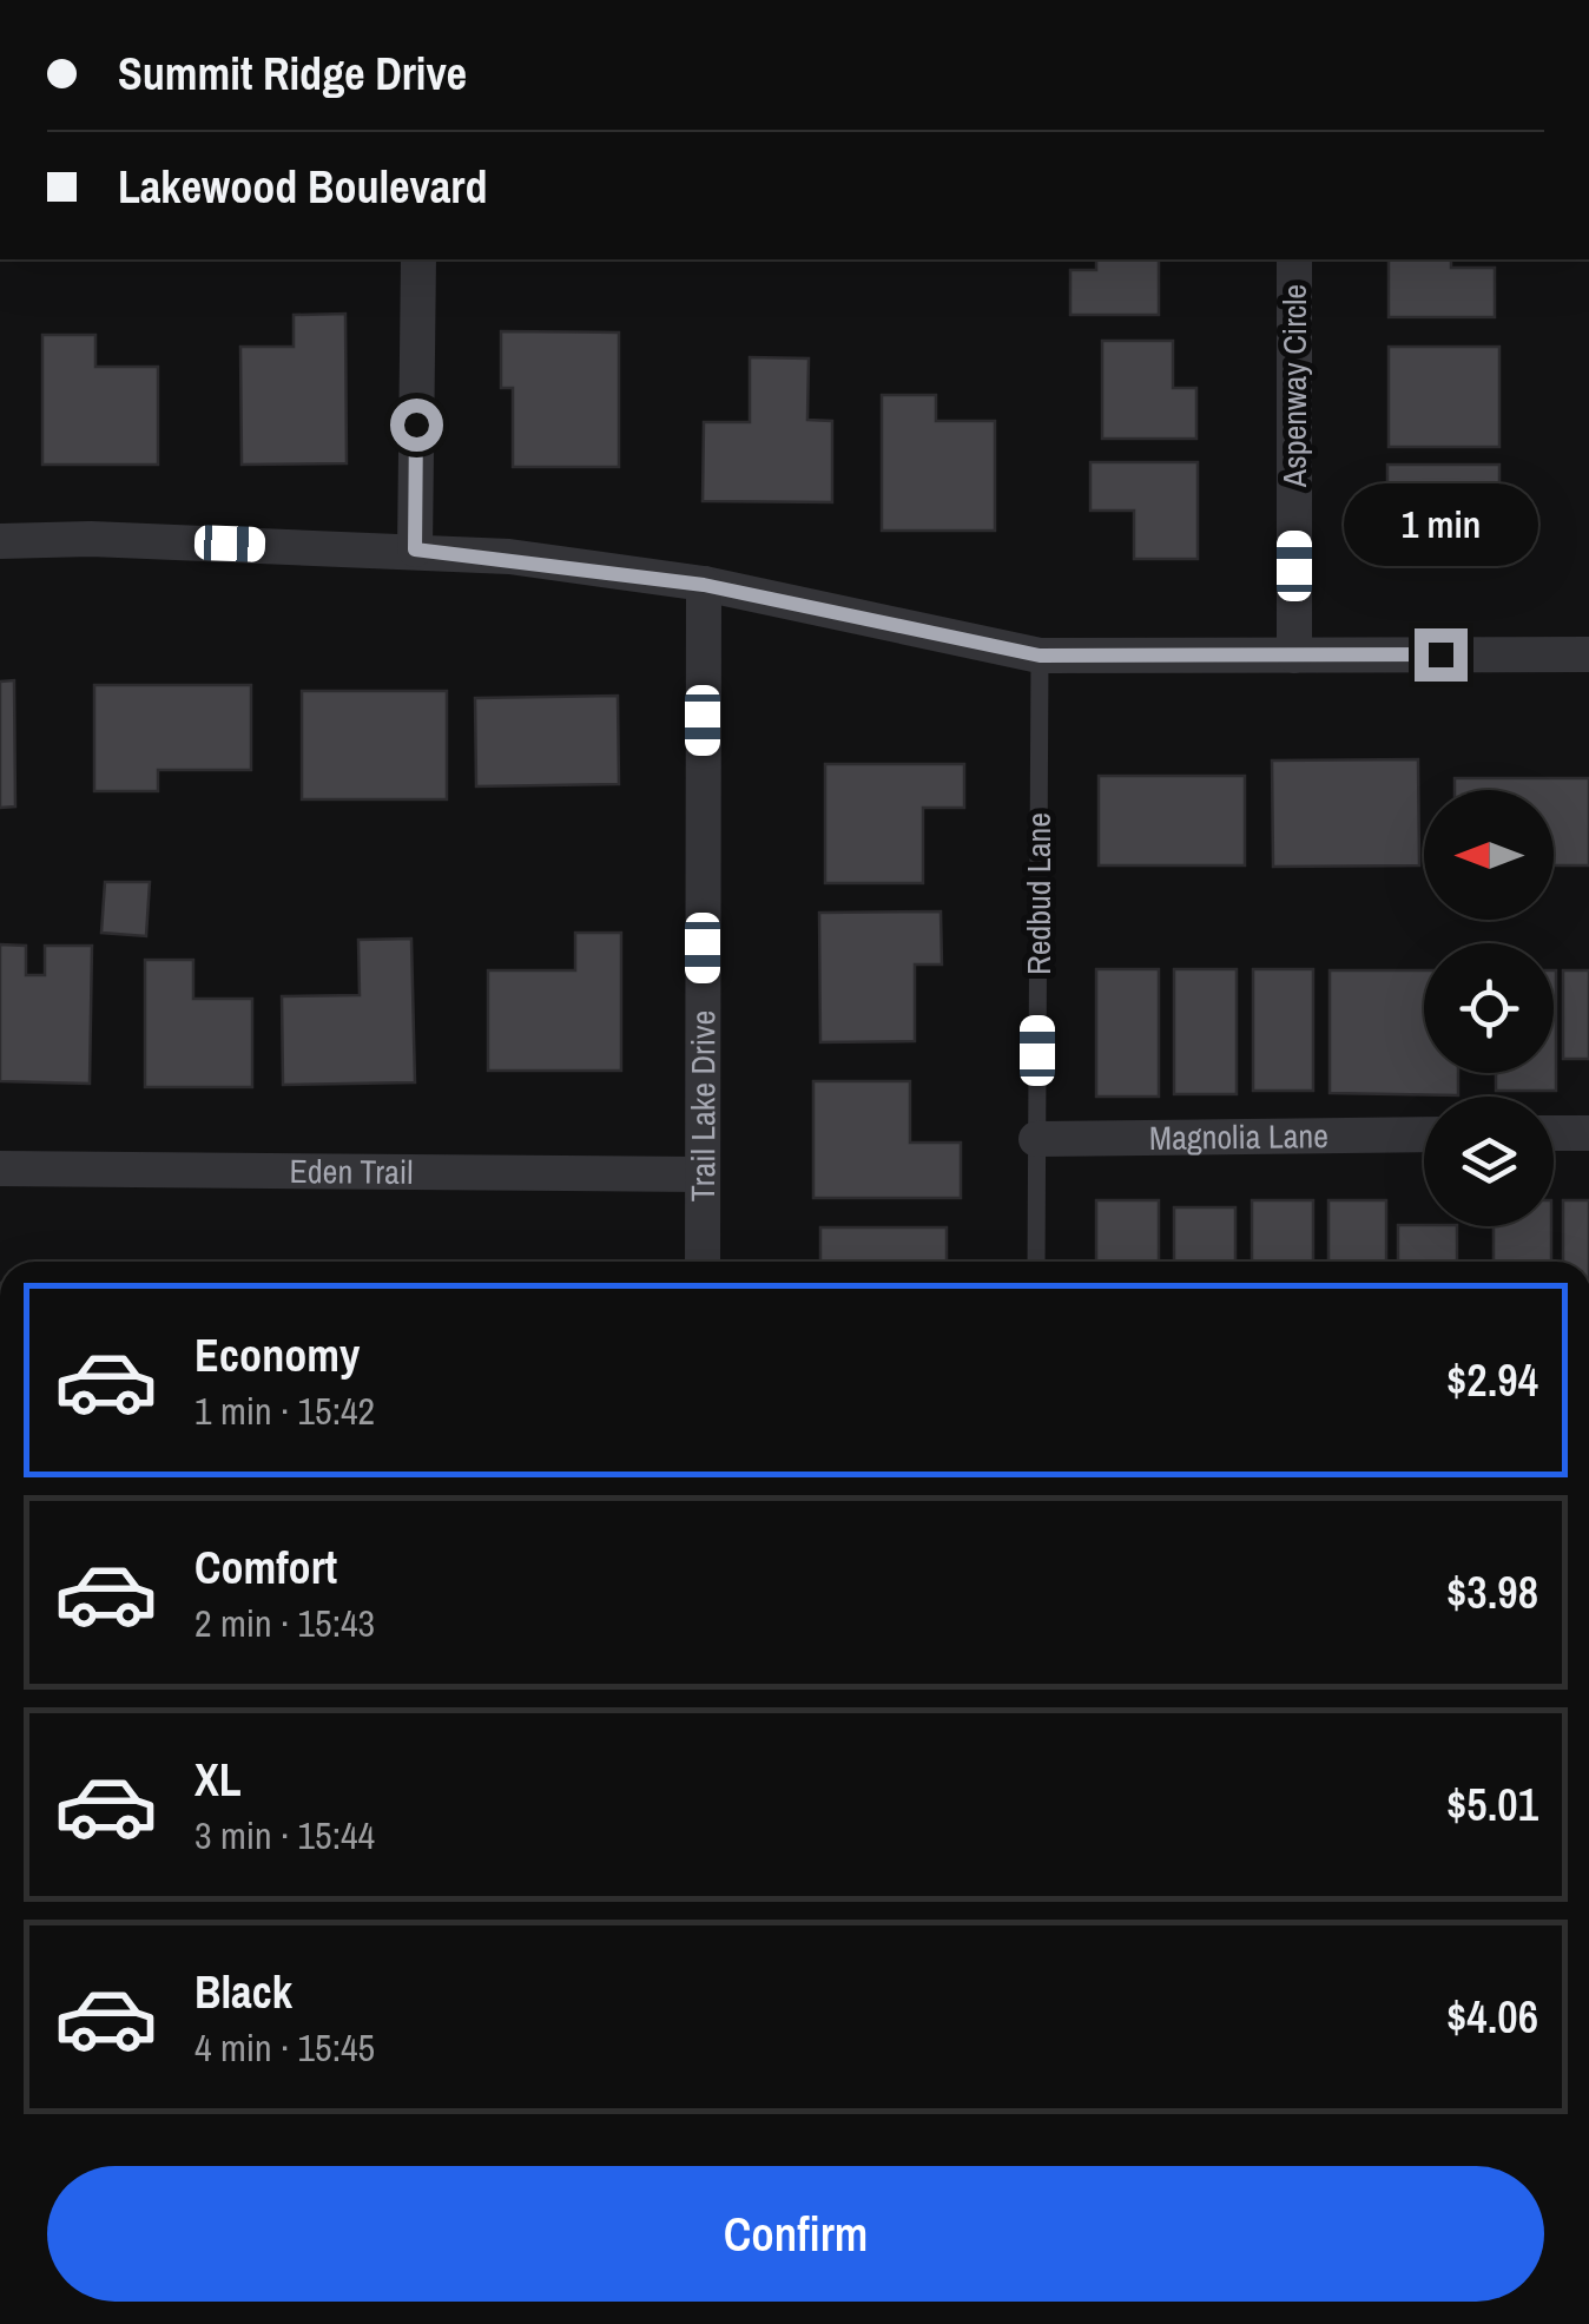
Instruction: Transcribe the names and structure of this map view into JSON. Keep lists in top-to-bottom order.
{
  "streets": {
    "street": [
      "Aspenway Circle",
      "Trail Lake Drive",
      "Magnolia Lane",
      "Eden Trail"
    ],
    "lane": ["Redbud Lane"]
  },
  "crossings": [
    ["Redbud Lane", "Magnolia Lane"],
    ["Trail Lake Drive", "Eden Trail"]
  ],
  "north": "left",
  "page": {
    "banner": ["Summit Ridge Drive", "Lakewood Boulevard"],
    "bubble": "1 min",
    "list": [
      {
        "name": "Economy",
        "note": "1 min · 15:42",
        "value": "$2.94"
      },
      {
        "name": "Comfort",
        "note": "2 min · 15:43",
        "value": "$3.98"
      },
      {
        "name": "XL",
        "note": "3 min · 15:44",
        "value": "$5.01"
      },
      {
        "name": "Black",
        "note": "4 min · 15:45",
        "value": "$4.06"
      }
    ],
    "buttons": "Confirm"
  }
}
